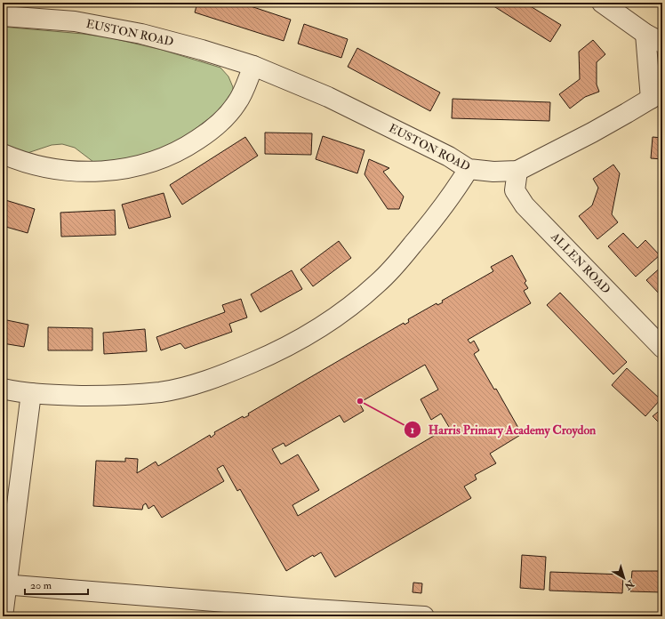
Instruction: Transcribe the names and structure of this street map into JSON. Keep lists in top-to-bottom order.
{
  "streets": {
    "street": ["EUSTON ROAD", "ALLEN ROAD"]
  },
  "crossings": [
    ["EUSTON ROAD", "ALLEN ROAD"]
  ],
  "places": ["Harris Primary Academy Croydon"],
  "scale_bar": "20 m",
  "north": "bottom right"
}
